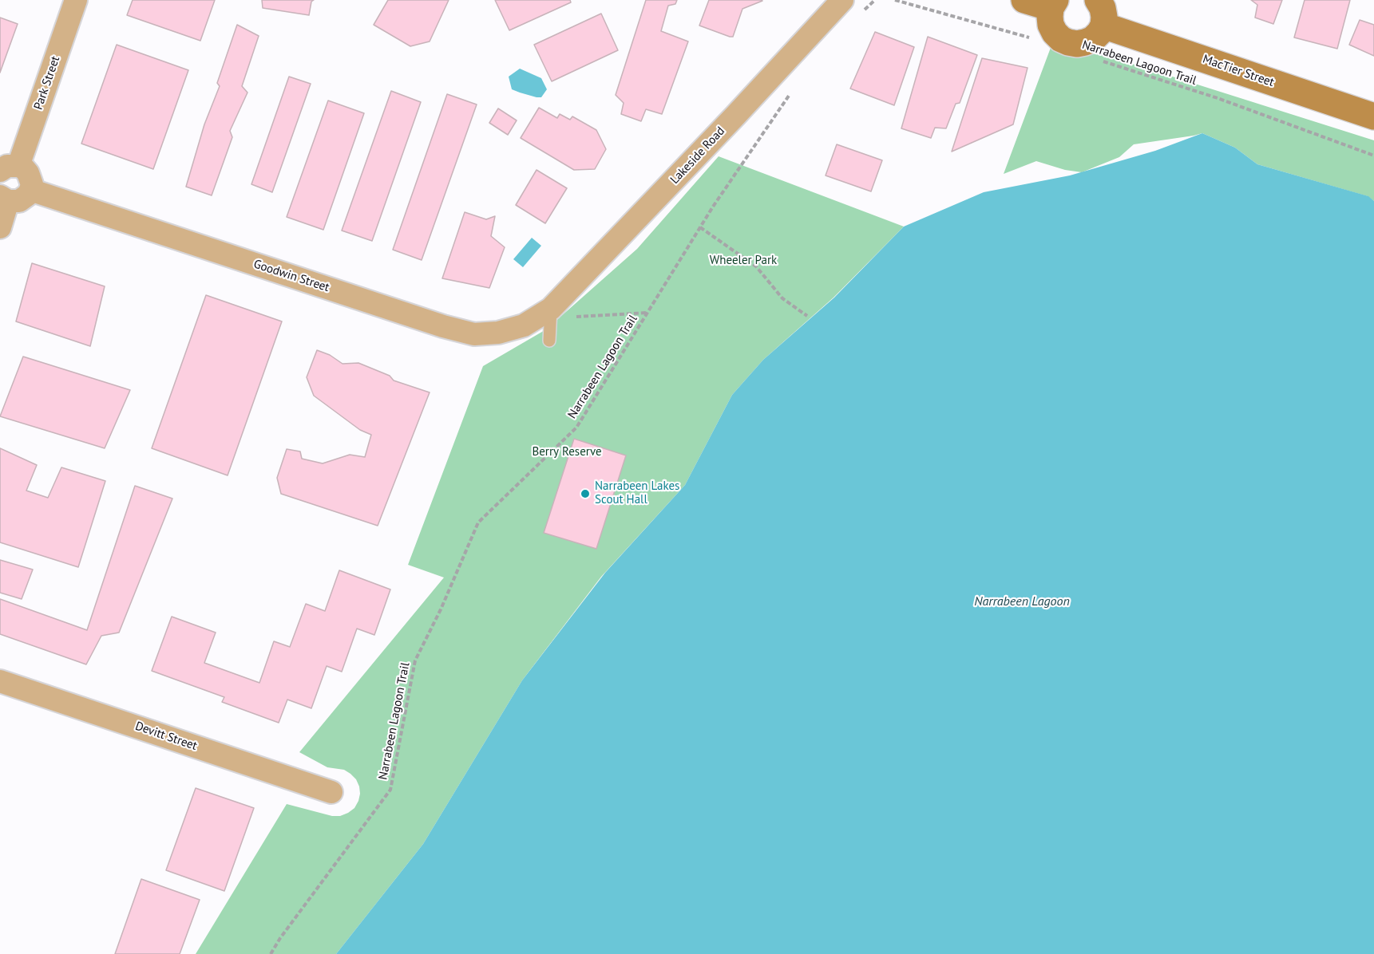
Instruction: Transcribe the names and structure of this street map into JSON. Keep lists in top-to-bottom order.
{
  "streets": {
    "street": [
      "MacTier Street",
      "Park Street",
      "Lakeside Road",
      "Goodwin Street",
      "Devitt Street"
    ],
    "path": ["Narrabeen Lagoon Trail"]
  },
  "crossings": [
    ["Lakeside Road", "Goodwin Street"]
  ],
  "water": ["Narrabeen Lagoon"],
  "parks": ["Wheeler Park", "Berry Reserve"],
  "places": ["Narrabeen Lakes Scout Hall"]
}
